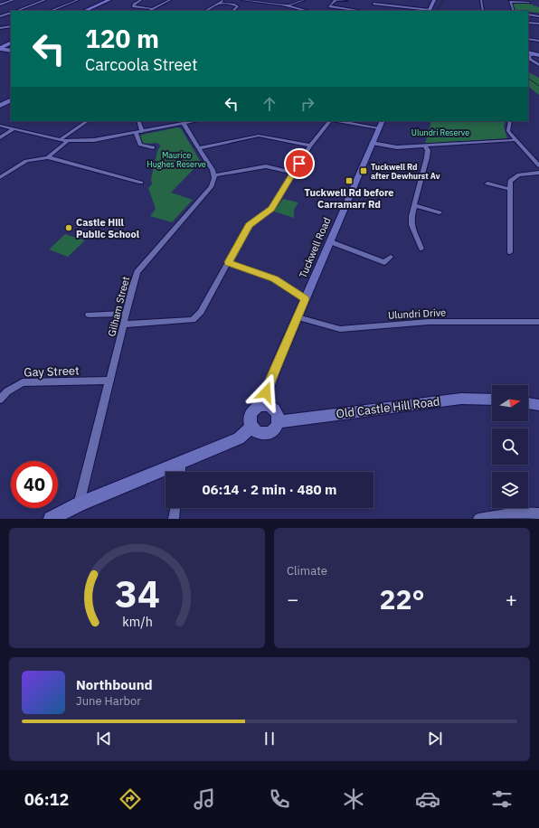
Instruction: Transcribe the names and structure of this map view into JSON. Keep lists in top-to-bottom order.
{
  "streets": {
    "street": [
      "Tuckwell Road",
      "Gilham Street",
      "Ulundri Drive",
      "Gay Street",
      "Old Castle Hill Road"
    ]
  },
  "crossings": [
    ["Tuckwell Road", "Ulundri Drive"],
    ["Tuckwell Road", "Old Castle Hill Road"],
    ["Gilham Street", "Gay Street"]
  ],
  "parks": ["Ulundri Reserve", "Maurice Hughes Reserve"],
  "places": {
    "transit": ["Tuckwell Rd after Dewhurst Av", "Tuckwell Rd before Carramarr Rd"],
    "other": ["Castle Hill Public School"]
  },
  "north": "right",
  "page": {
    "turn": ["120 m", "Carcoola Street"],
    "limit": "40",
    "trip": "06:14 · 2 min · 480 m",
    "tile": "Climate",
    "heat": ["−", "22°", "+"],
    "song": ["Northbound", "June Harbor"],
    "tabs": "06:12",
    "gauge": ["34", "km/h"]
  }
}
